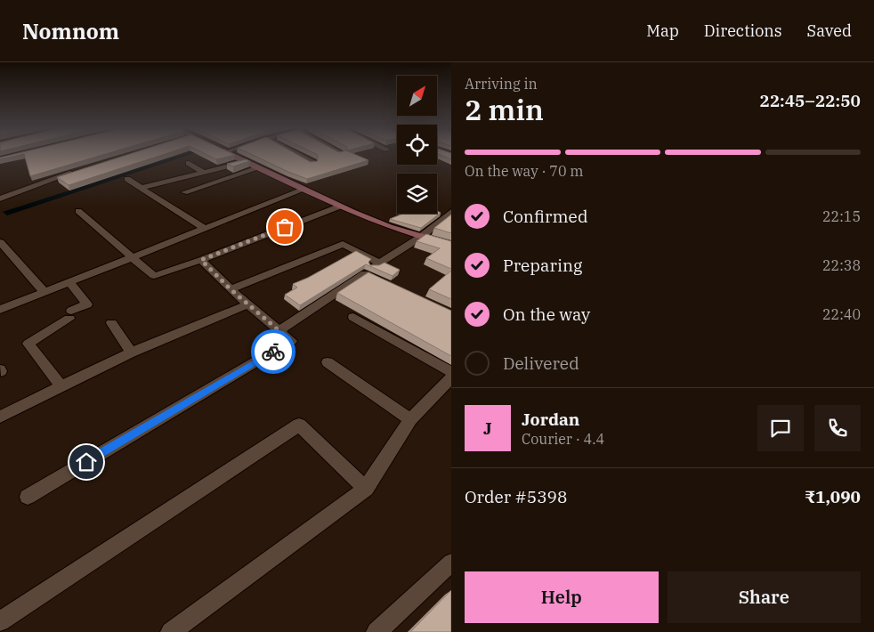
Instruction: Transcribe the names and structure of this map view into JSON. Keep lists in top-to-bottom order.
{
  "north": "top right",
  "page": {
    "header": "Nomnom",
    "nav": ["Map", "Directions", "Saved"],
    "heading": ["2 min", "Arriving in", "22:45–22:50"],
    "panel": [
      "Jordan",
      "Courier · 4.4",
      "Order #5398",
      "₹1,090"
    ],
    "bar": "On the way · 70 m",
    "list": [
      ["Confirmed", "22:15"],
      ["Preparing", "22:38"],
      ["On the way", "22:40"],
      "Delivered"
    ],
    "round": "J",
    "buttons": ["Help", "Share"]
  }
}
